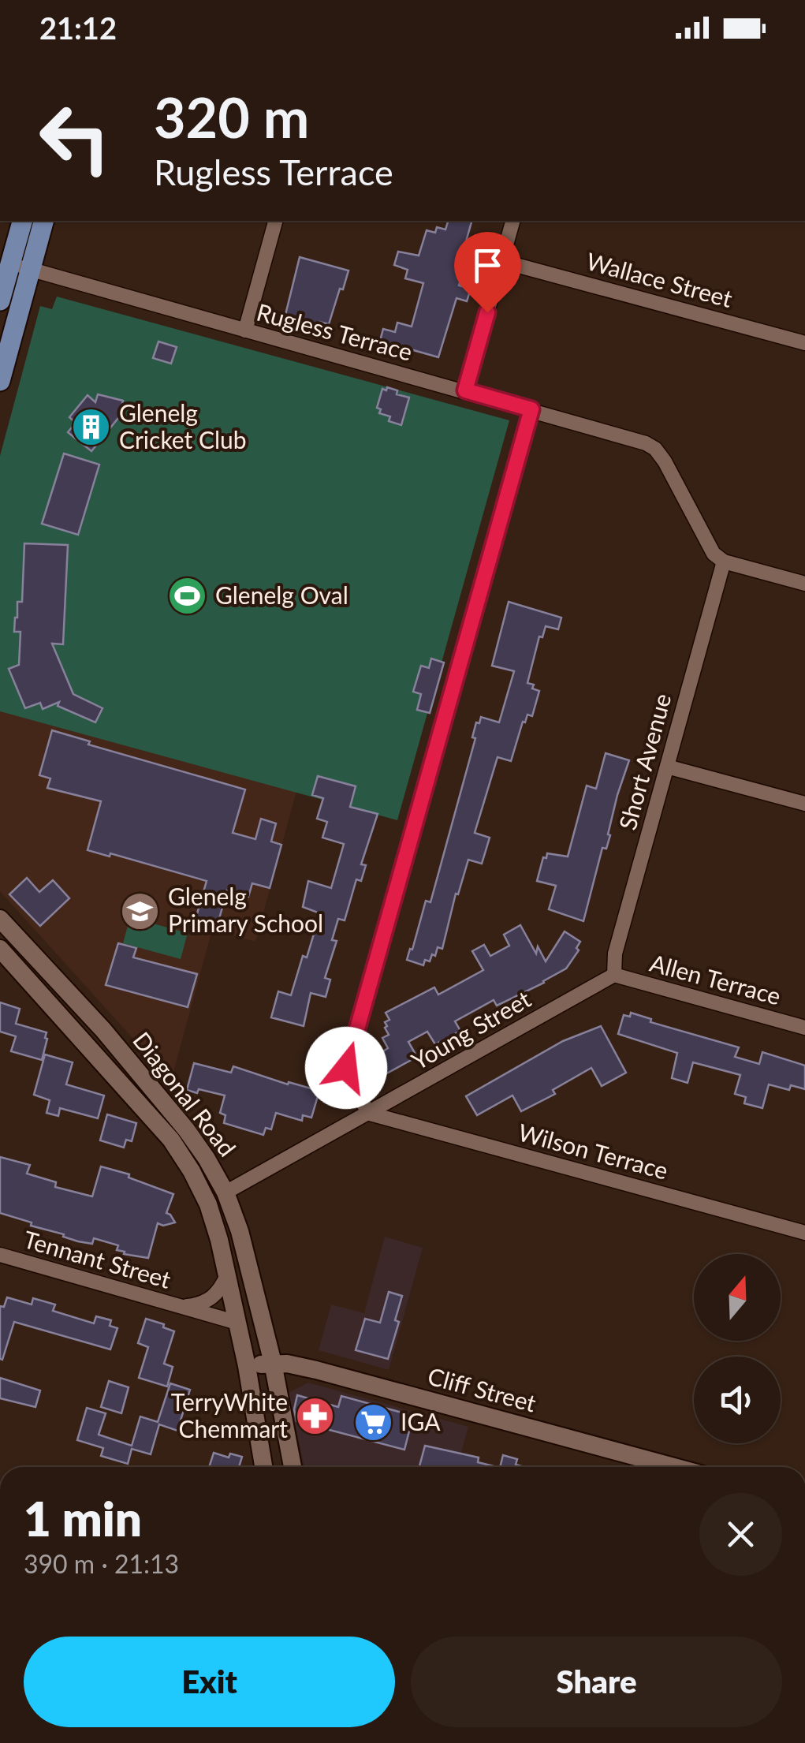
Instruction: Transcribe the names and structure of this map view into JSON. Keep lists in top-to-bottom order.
{
  "streets": {
    "main road": ["Diagonal Road", "Cliff Street"],
    "street": [
      "Wallace Street",
      "Rugless Terrace",
      "Short Avenue",
      "Allen Terrace",
      "Young Street",
      "Wilson Terrace",
      "Tennant Street"
    ]
  },
  "crossings": [
    ["Rugless Terrace", "Short Avenue"],
    ["Short Avenue", "Allen Terrace"],
    ["Short Avenue", "Young Street"],
    ["Allen Terrace", "Young Street"],
    ["Young Street", "Diagonal Road"],
    ["Young Street", "Wilson Terrace"],
    ["Diagonal Road", "Tennant Street"],
    ["Diagonal Road", "Cliff Street"]
  ],
  "places": {
    "building": ["Glenelg Cricket Club"],
    "sports": ["Glenelg Oval"],
    "school or university": ["Glenelg Primary School"],
    "pharmacy": ["TerryWhite Chemmart"],
    "supermarket": ["IGA"]
  },
  "north": "top",
  "page": {
    "status": "21:12",
    "turn": ["320 m", "Rugless Terrace"],
    "heading": ["1 min", "390 m · 21:13"],
    "buttons": ["Exit", "Share"]
  }
}
